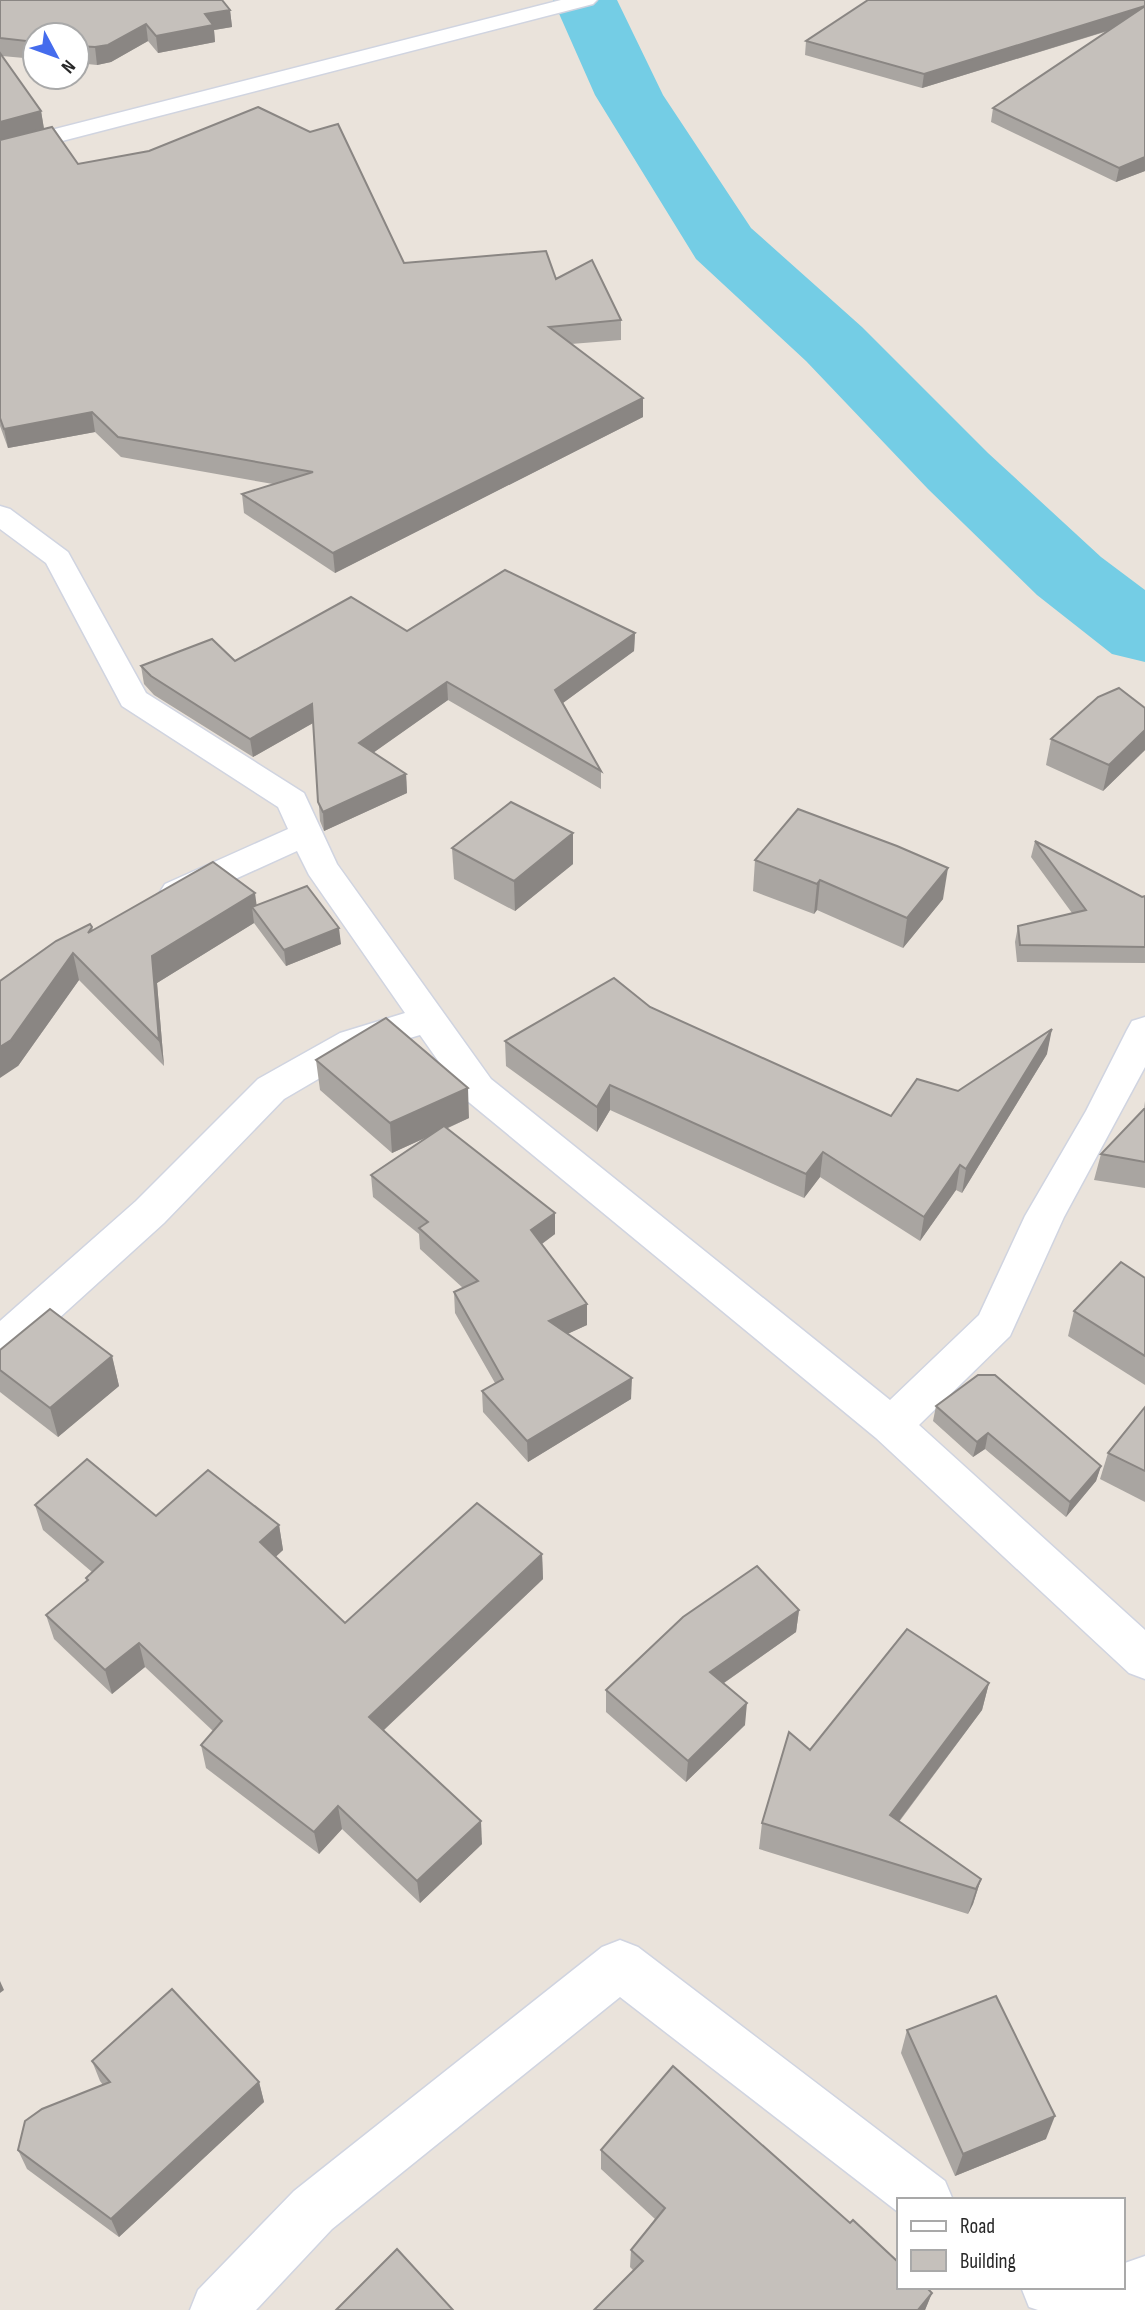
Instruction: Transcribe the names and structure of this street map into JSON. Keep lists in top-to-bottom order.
{
  "legend": ["Road", "Building"],
  "north": "bottom right"
}
